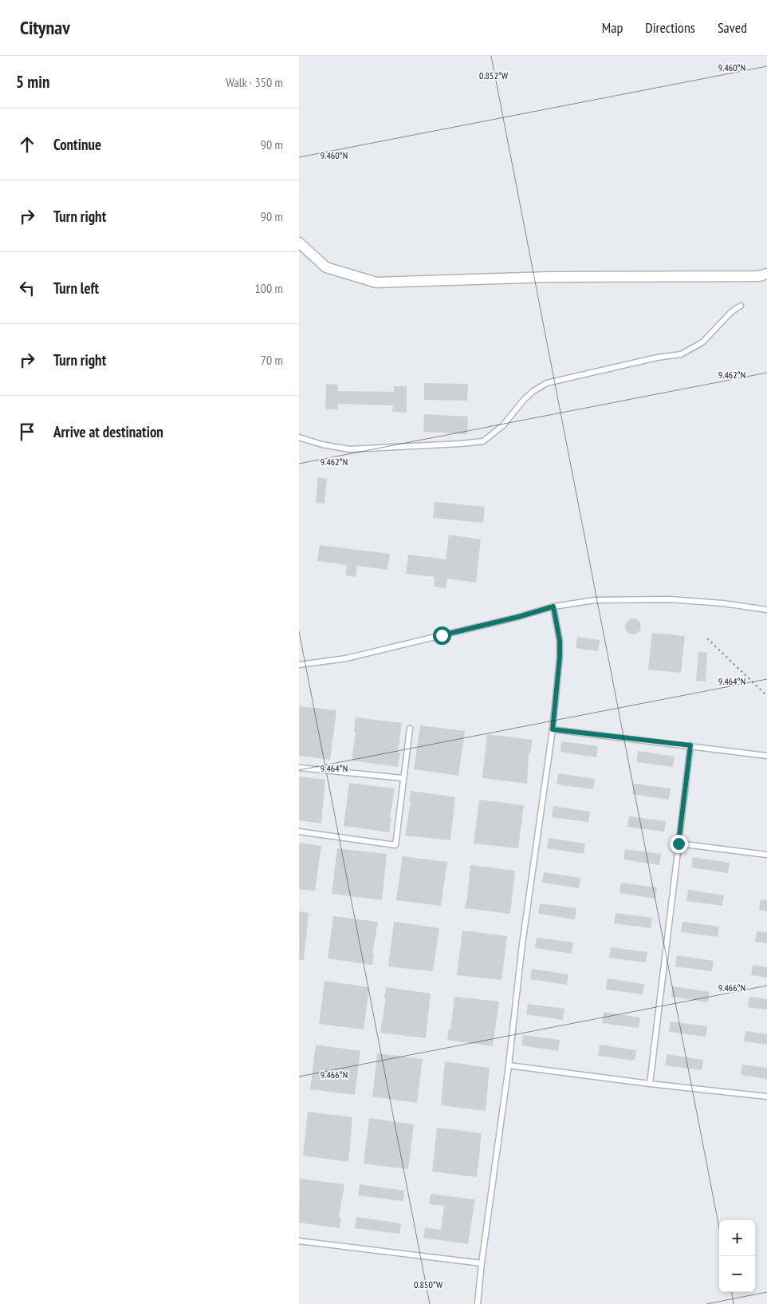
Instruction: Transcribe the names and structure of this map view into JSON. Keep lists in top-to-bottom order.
{
  "page": {
    "header": "Citynav",
    "nav": ["Map", "Directions", "Saved"],
    "heading": ["5 min", "Walk · 350 m"],
    "list": [
      ["Continue", "90 m"],
      ["Turn right", "90 m"],
      ["Turn left", "100 m"],
      ["Turn right", "70 m"],
      "Arrive at destination"
    ],
    "map_buttons": ["+", "−"]
  },
  "coordinates": [
    "9.460°N",
    "0.852°W",
    "9.462°N",
    "9.464°N",
    "9.466°N",
    "0.850°W"
  ]
}
